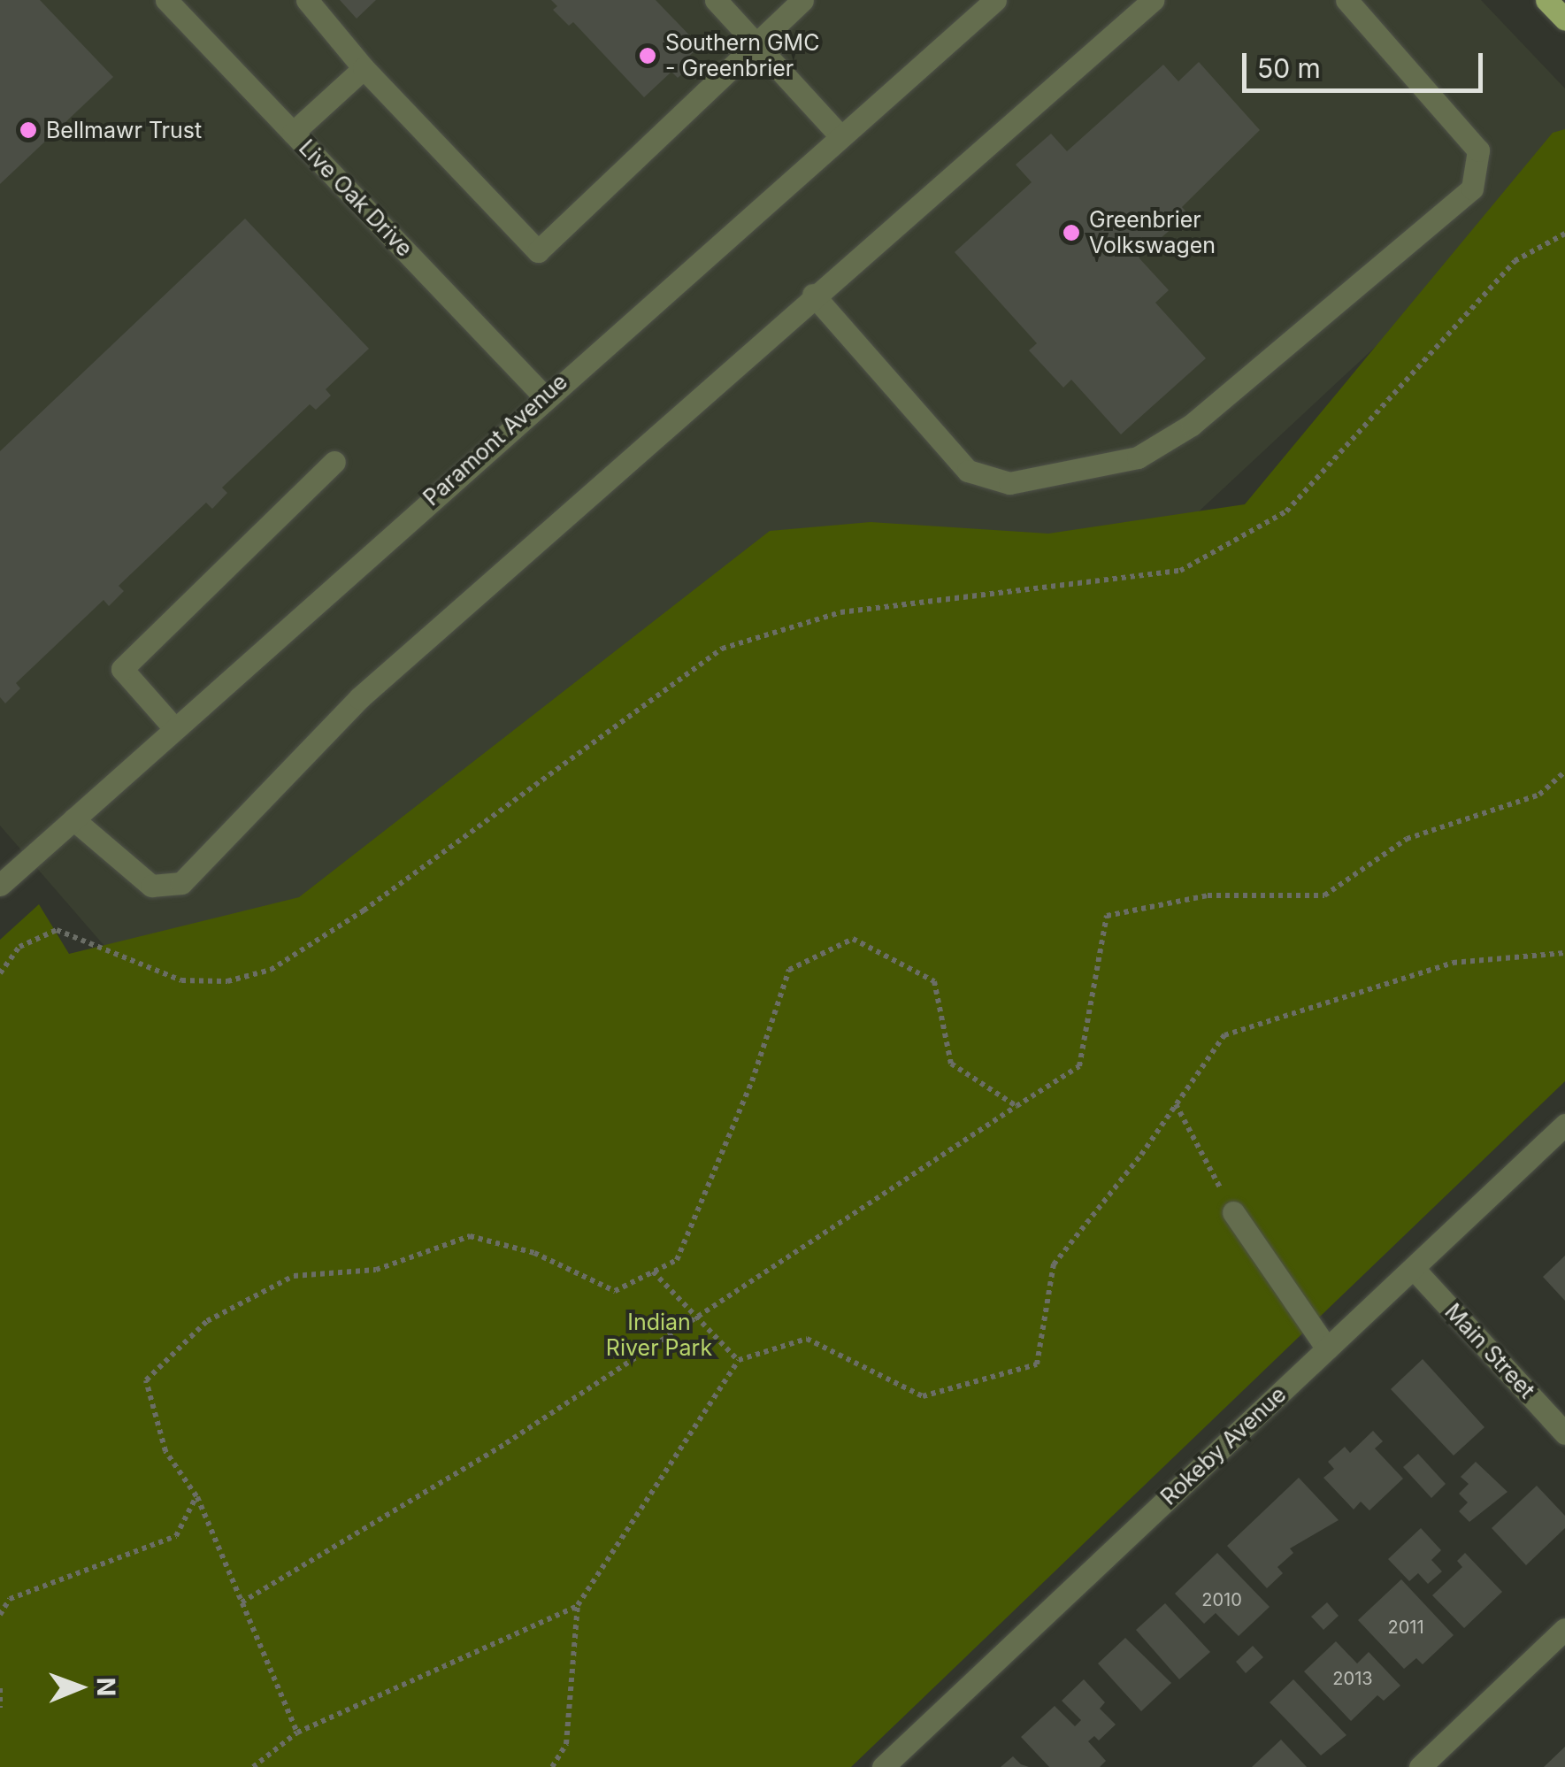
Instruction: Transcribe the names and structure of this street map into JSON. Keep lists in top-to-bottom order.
{
  "streets": {
    "street": [
      "Live Oak Drive",
      "Paramont Avenue",
      "Main Street",
      "Rokeby Avenue"
    ]
  },
  "crossings": [
    ["Live Oak Drive", "Paramont Avenue"],
    ["Main Street", "Rokeby Avenue"]
  ],
  "parks": ["Indian River Park"],
  "places": ["Southern GMC - Greenbrier", "Bellmawr Trust", "Greenbrier Volkswagen"],
  "house_numbers": ["2010", "2011", "2013"],
  "scale_bar": "50 m",
  "north": "right"
}
